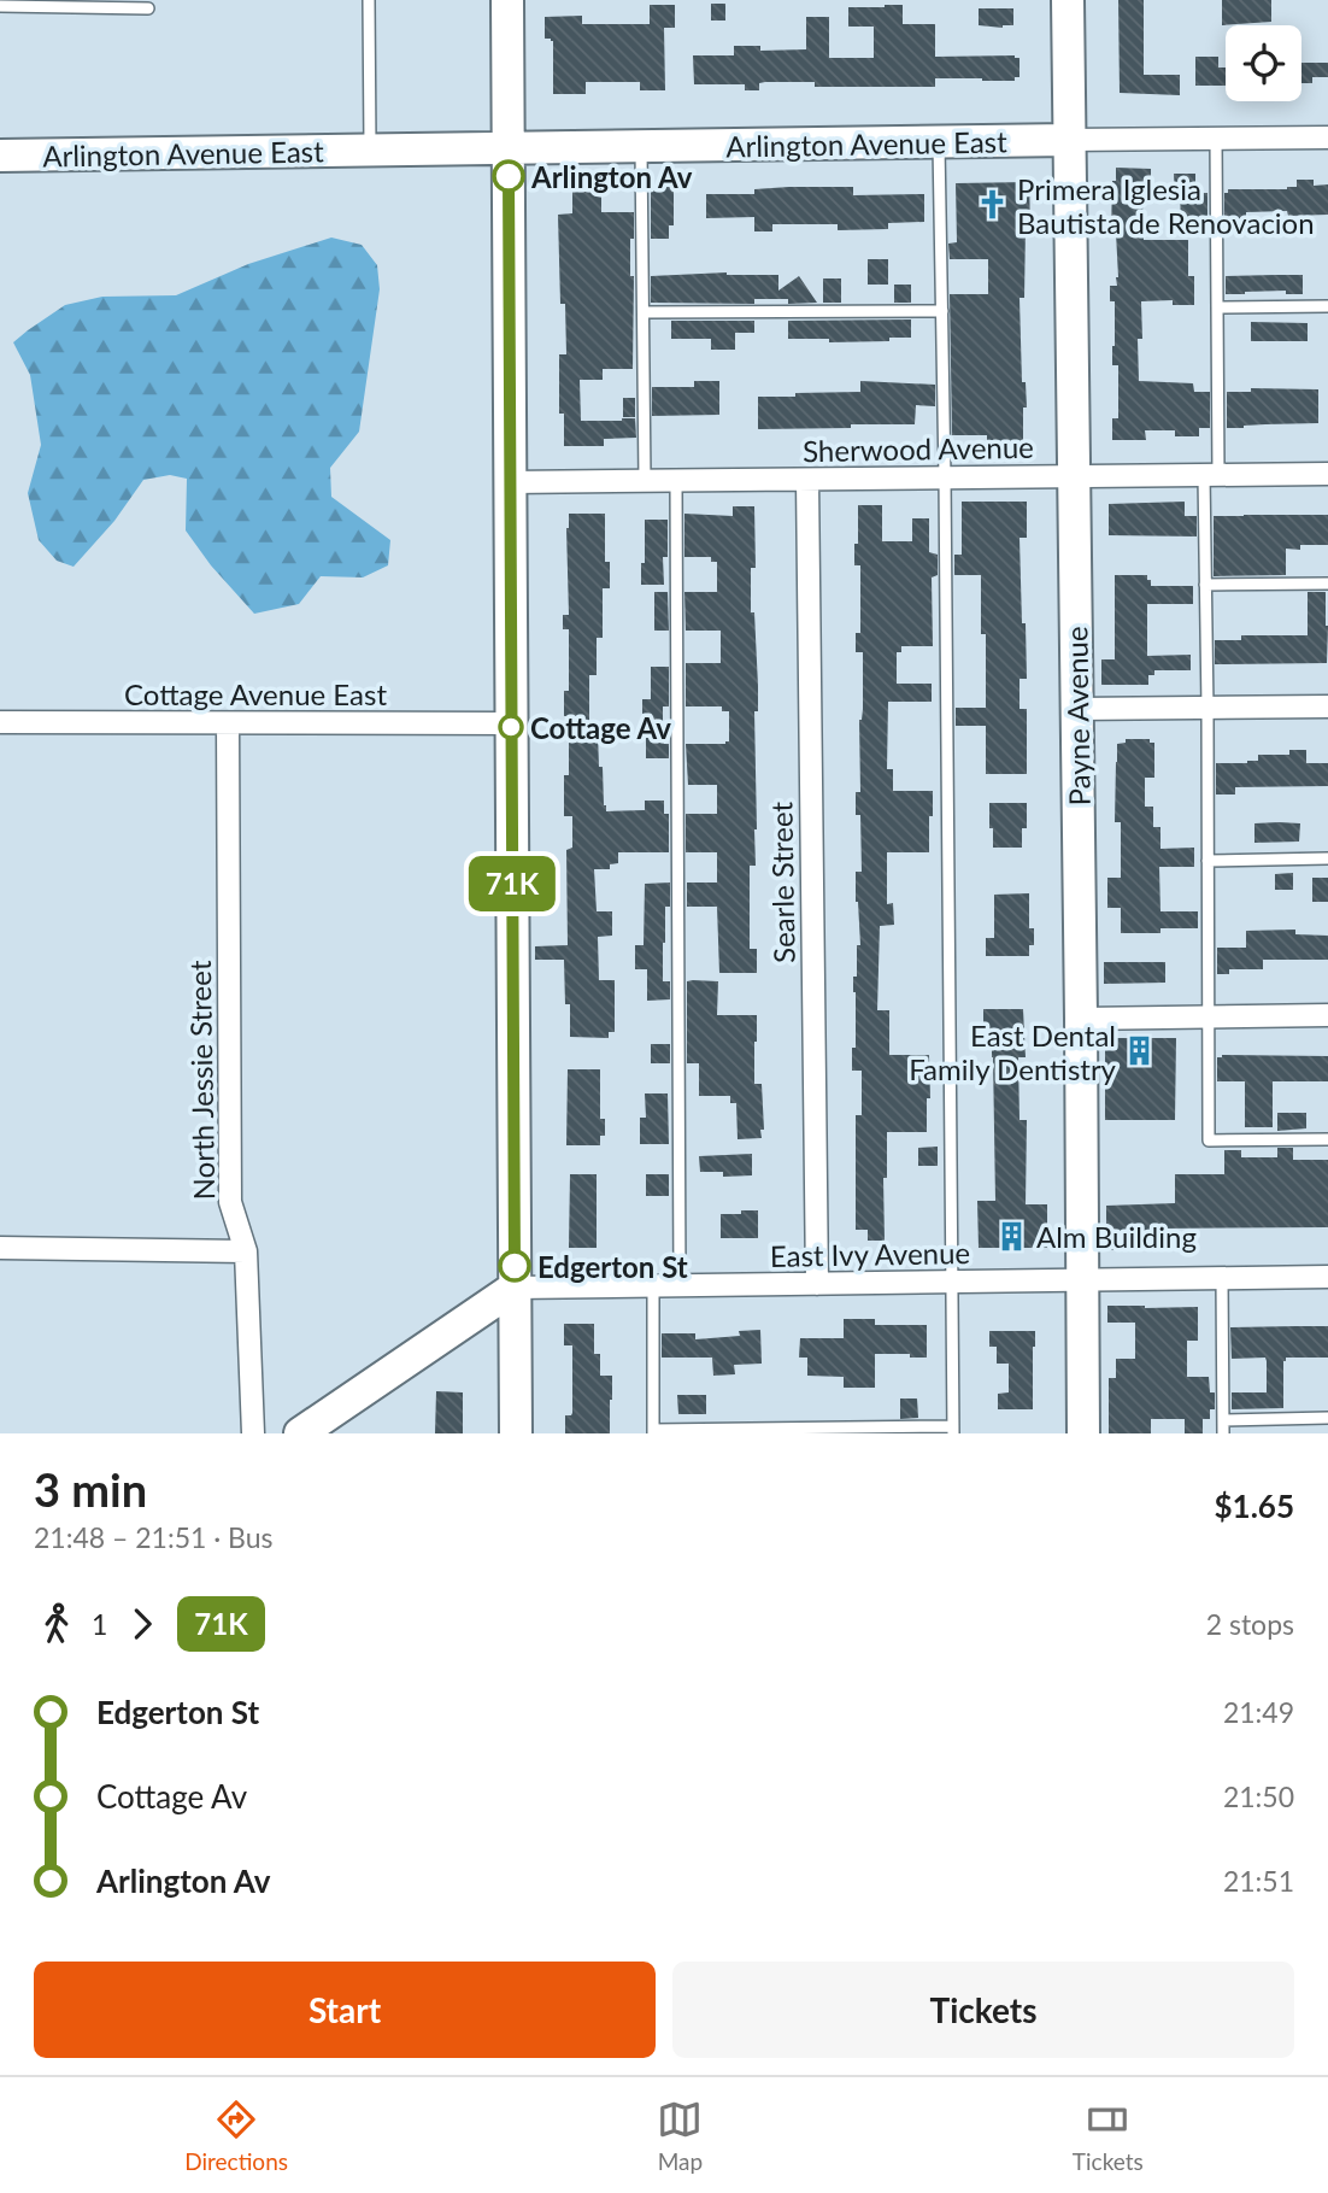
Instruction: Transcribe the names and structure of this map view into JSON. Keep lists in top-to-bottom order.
{
  "streets": {
    "street": [
      "Arlington Avenue East",
      "Sherwood Avenue",
      "Cottage Avenue East",
      "Payne Avenue",
      "Searle Street",
      "North Jessie Street",
      "East Ivy Avenue"
    ]
  },
  "crossings": [
    ["Arlington Avenue East", "Payne Avenue"],
    ["Sherwood Avenue", "Payne Avenue"],
    ["Sherwood Avenue", "Searle Street"],
    ["Cottage Avenue East", "North Jessie Street"],
    ["Payne Avenue", "East Ivy Avenue"],
    ["Searle Street", "East Ivy Avenue"]
  ],
  "places": {
    "other": ["Arlington Av", "Cottage Av", "Edgerton St"],
    "church": ["Primera Iglesia Bautista de Renovacion"],
    "building": ["East Dental Family Dentistry", "Alm Building"]
  },
  "lines": ["bus line 71K"],
  "page": {
    "on_map": "71K",
    "heading": ["3 min", "21:48 – 21:51 · Bus", "$1.65"],
    "legs": ["1", "71K", "2 stops"],
    "list": [
      {
        "name": "Edgerton St",
        "value": "21:49"
      },
      {
        "name": "Cottage Av",
        "value": "21:50"
      },
      {
        "name": "Arlington Av",
        "value": "21:51"
      }
    ],
    "buttons": ["Start", "Tickets"],
    "tabs": ["Directions", "Map", "Tickets"]
  }
}
